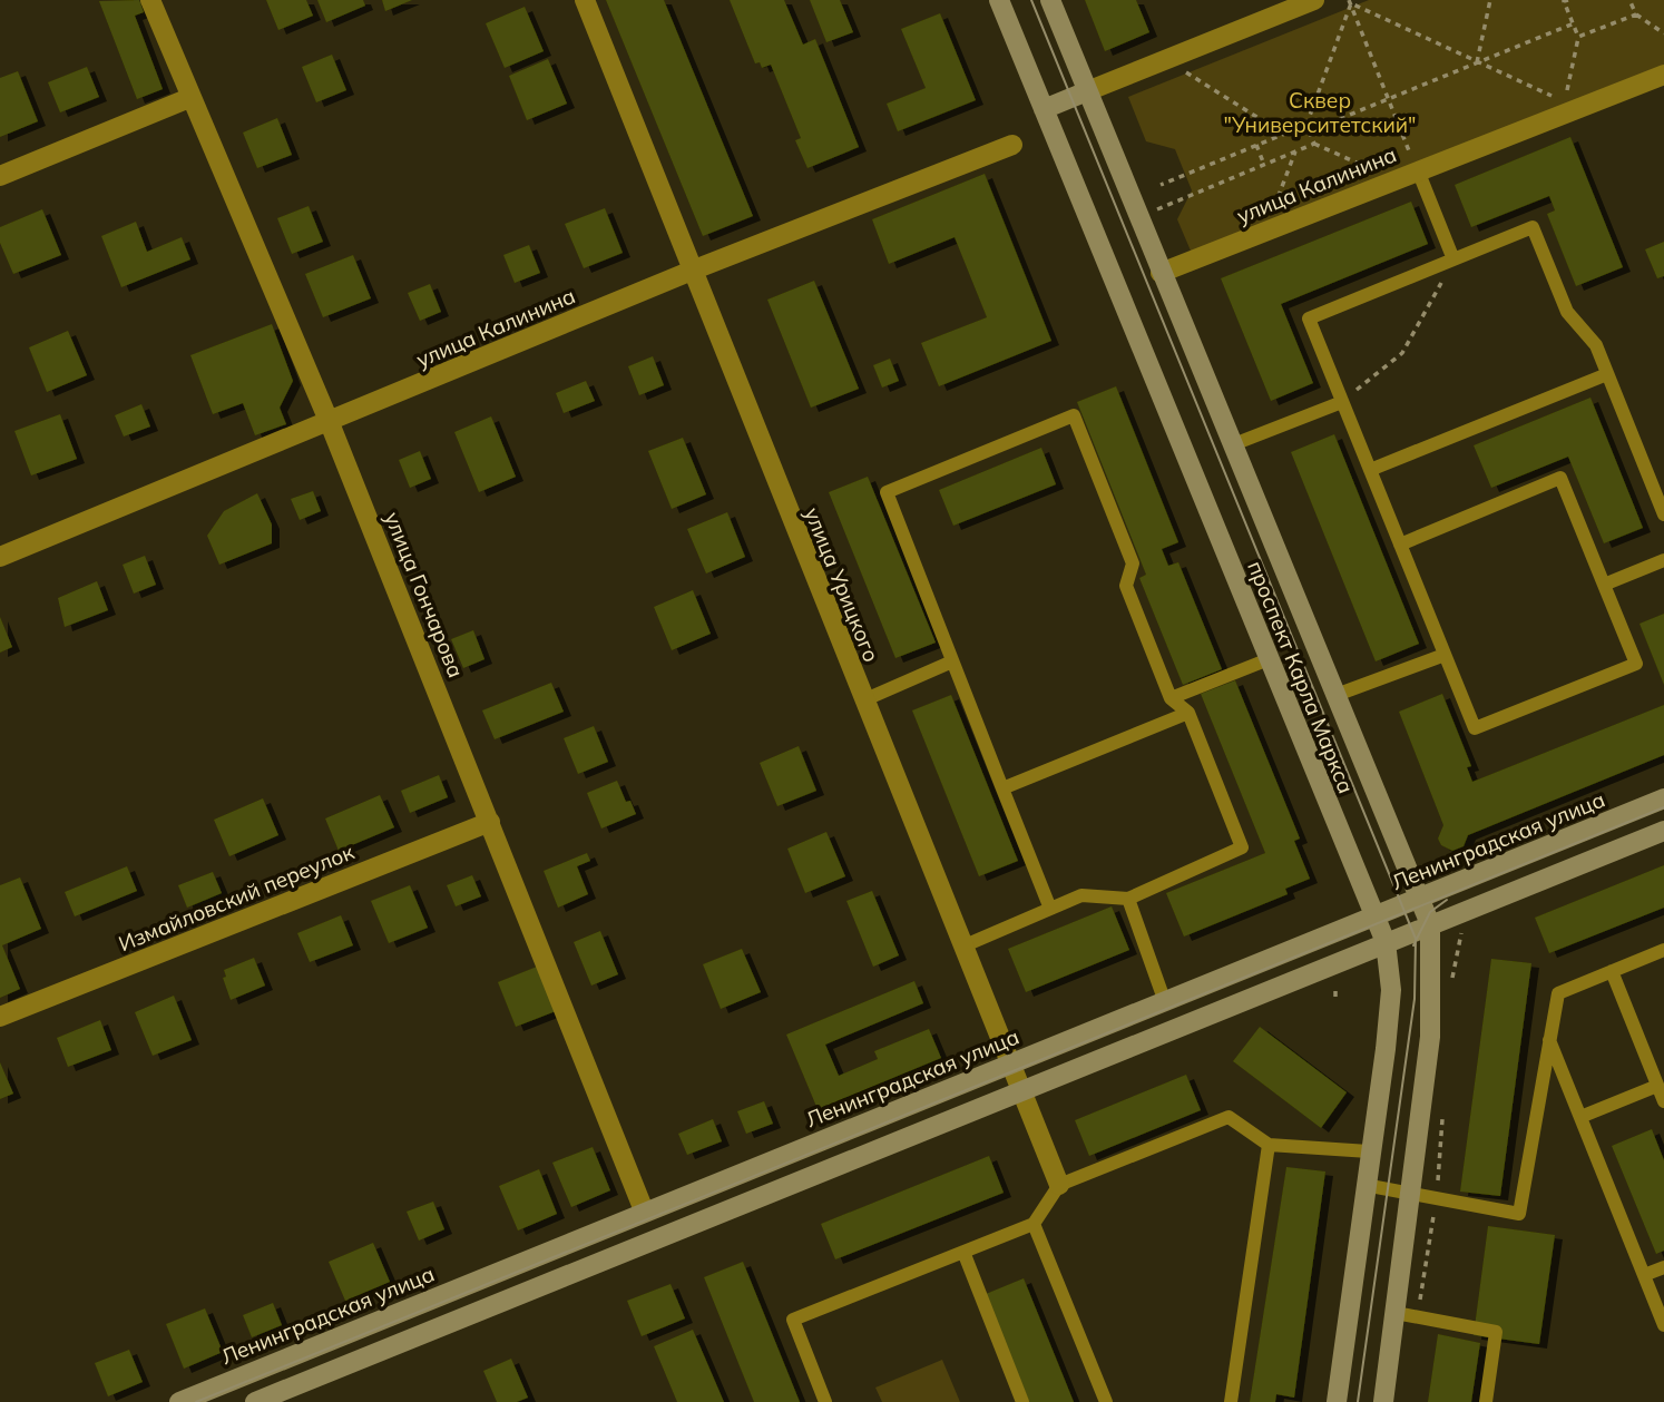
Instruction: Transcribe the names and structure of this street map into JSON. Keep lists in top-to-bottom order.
{
  "streets": {
    "main road": ["проспект Карла Маркса", "Ленинградская улица"],
    "street": [
      "улица Калинина",
      "улица Урицкого",
      "улица Гончарова",
      "Измайловский переулок"
    ]
  },
  "crossings": [
    ["улица Калинина", "улица Урицкого"],
    ["улица Калинина", "улица Гончарова"],
    ["улица Калинина", "проспект Карла Маркса"],
    ["улица Урицкого", "Ленинградская улица"],
    ["улица Гончарова", "Ленинградская улица"],
    ["улица Гончарова", "Измайловский переулок"],
    ["проспект Карла Маркса", "Ленинградская улица"]
  ],
  "parks": ["Сквер \"Университетский\""]
}
